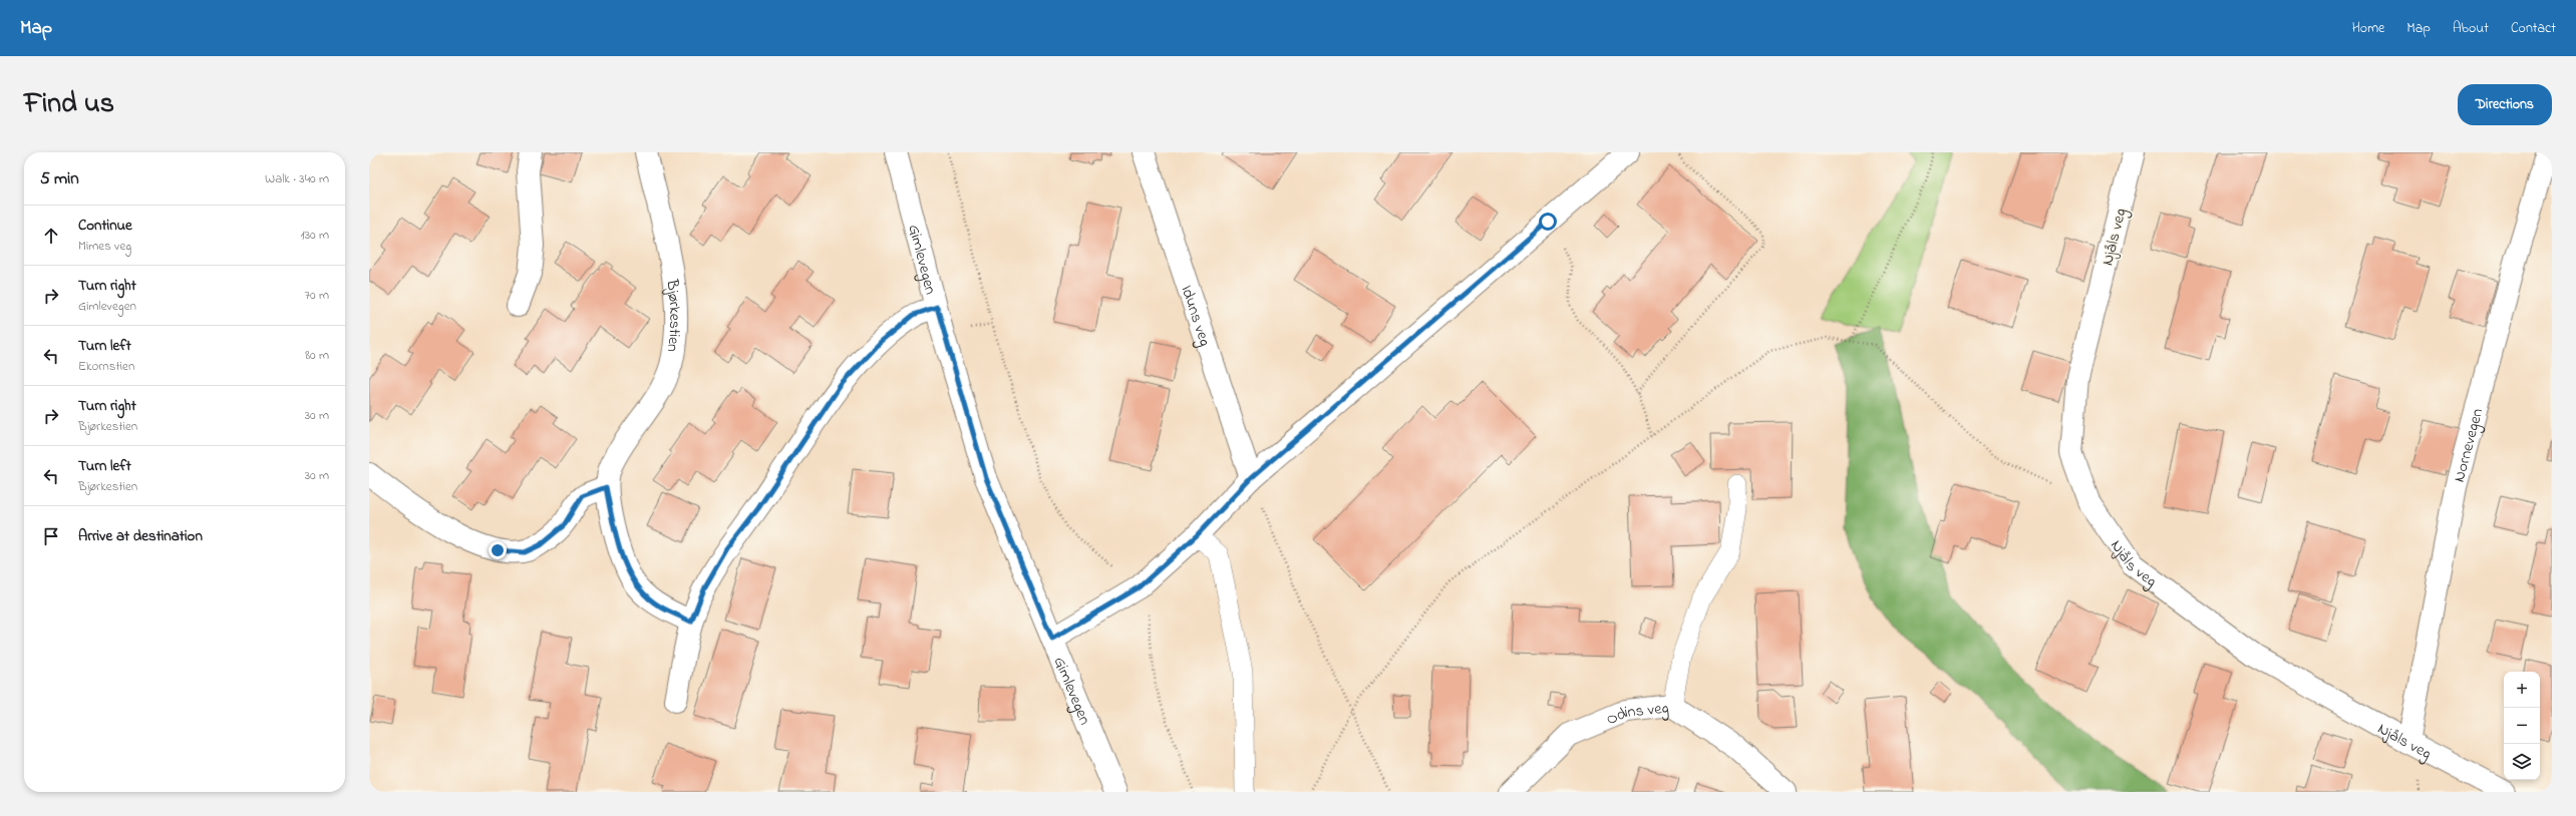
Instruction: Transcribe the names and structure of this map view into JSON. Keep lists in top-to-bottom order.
{
  "streets": {
    "street": [
      "Njåls veg",
      "Gimlevegen",
      "Bjørkestien",
      "Iduns veg",
      "Nornevegen",
      "Odins veg"
    ]
  },
  "crossings": [
    ["Njåls veg", "Nornevegen"]
  ],
  "page": {
    "header": "Map",
    "nav": [
      "Home",
      "Map",
      "About",
      "Contact"
    ],
    "title": "Find us",
    "buttons": "Directions",
    "heading": ["5 min", "Walk · 340 m"],
    "list": [
      ["Continue", "Mimes veg", "130 m"],
      ["Turn right", "Gimlevegen", "70 m"],
      ["Turn left", "Ekornstien", "80 m"],
      ["Turn right", "Bjørkestien", "30 m"],
      ["Turn left", "Bjørkestien", "30 m"],
      "Arrive at destination"
    ],
    "map_buttons": ["+", "−"]
  }
}
